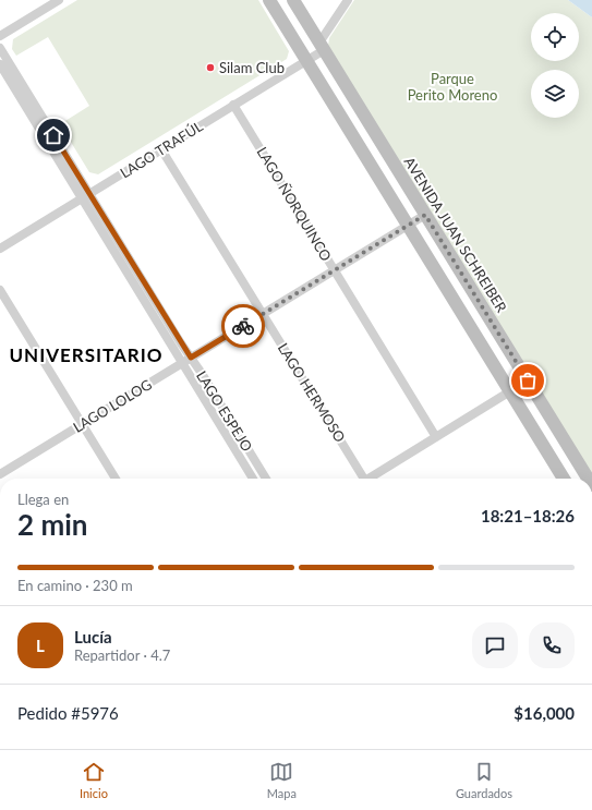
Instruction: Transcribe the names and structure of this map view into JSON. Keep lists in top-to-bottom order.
{
  "streets": {
    "main road": ["AVENIDA JUAN SCHREIBER"],
    "street": [
      "LAGO TRAFÚL",
      "LAGO ÑORQUINCO",
      "LAGO HERMOSO",
      "LAGO LOLOG",
      "LAGO ESPEJO"
    ]
  },
  "crossings": [
    ["LAGO TRAFÚL", "LAGO ÑORQUINCO"],
    ["LAGO TRAFÚL", "AVENIDA JUAN SCHREIBER"],
    ["LAGO TRAFÚL", "LAGO HERMOSO"],
    ["LAGO TRAFÚL", "LAGO ESPEJO"],
    ["LAGO ÑORQUINCO", "LAGO LOLOG"],
    ["AVENIDA JUAN SCHREIBER", "LAGO LOLOG"],
    ["LAGO HERMOSO", "LAGO LOLOG"],
    ["LAGO LOLOG", "LAGO ESPEJO"]
  ],
  "districts": ["UNIVERSITARIO"],
  "parks": ["Parque Perito Moreno"],
  "places": ["Silam Club"],
  "page": {
    "heading": ["2 min", "Llega en", "18:21–18:26"],
    "panel": [
      "Lucía",
      "Repartidor · 4.7",
      "Pedido #5976",
      "$16,000"
    ],
    "bar": "En camino · 230 m",
    "round": "L",
    "tabs": ["Inicio", "Mapa", "Guardados"]
  }
}
